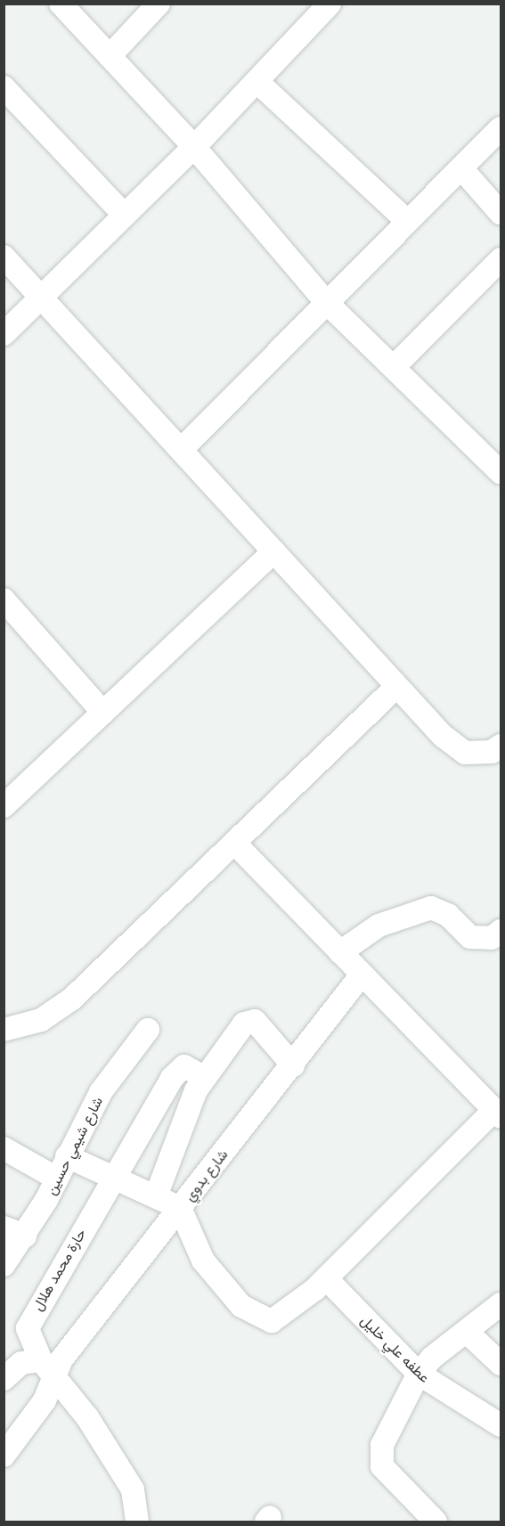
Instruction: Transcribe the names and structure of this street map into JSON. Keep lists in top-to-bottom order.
{
  "streets": {
    "street": [
      "شارع شيمي حسين",
      "شارع بدوي",
      "حارة محمد هلال",
      "عطفه علي خليل"
    ]
  },
  "crossings": [
    ["شارع بدوي", "حارة محمد هلال"]
  ]
}
